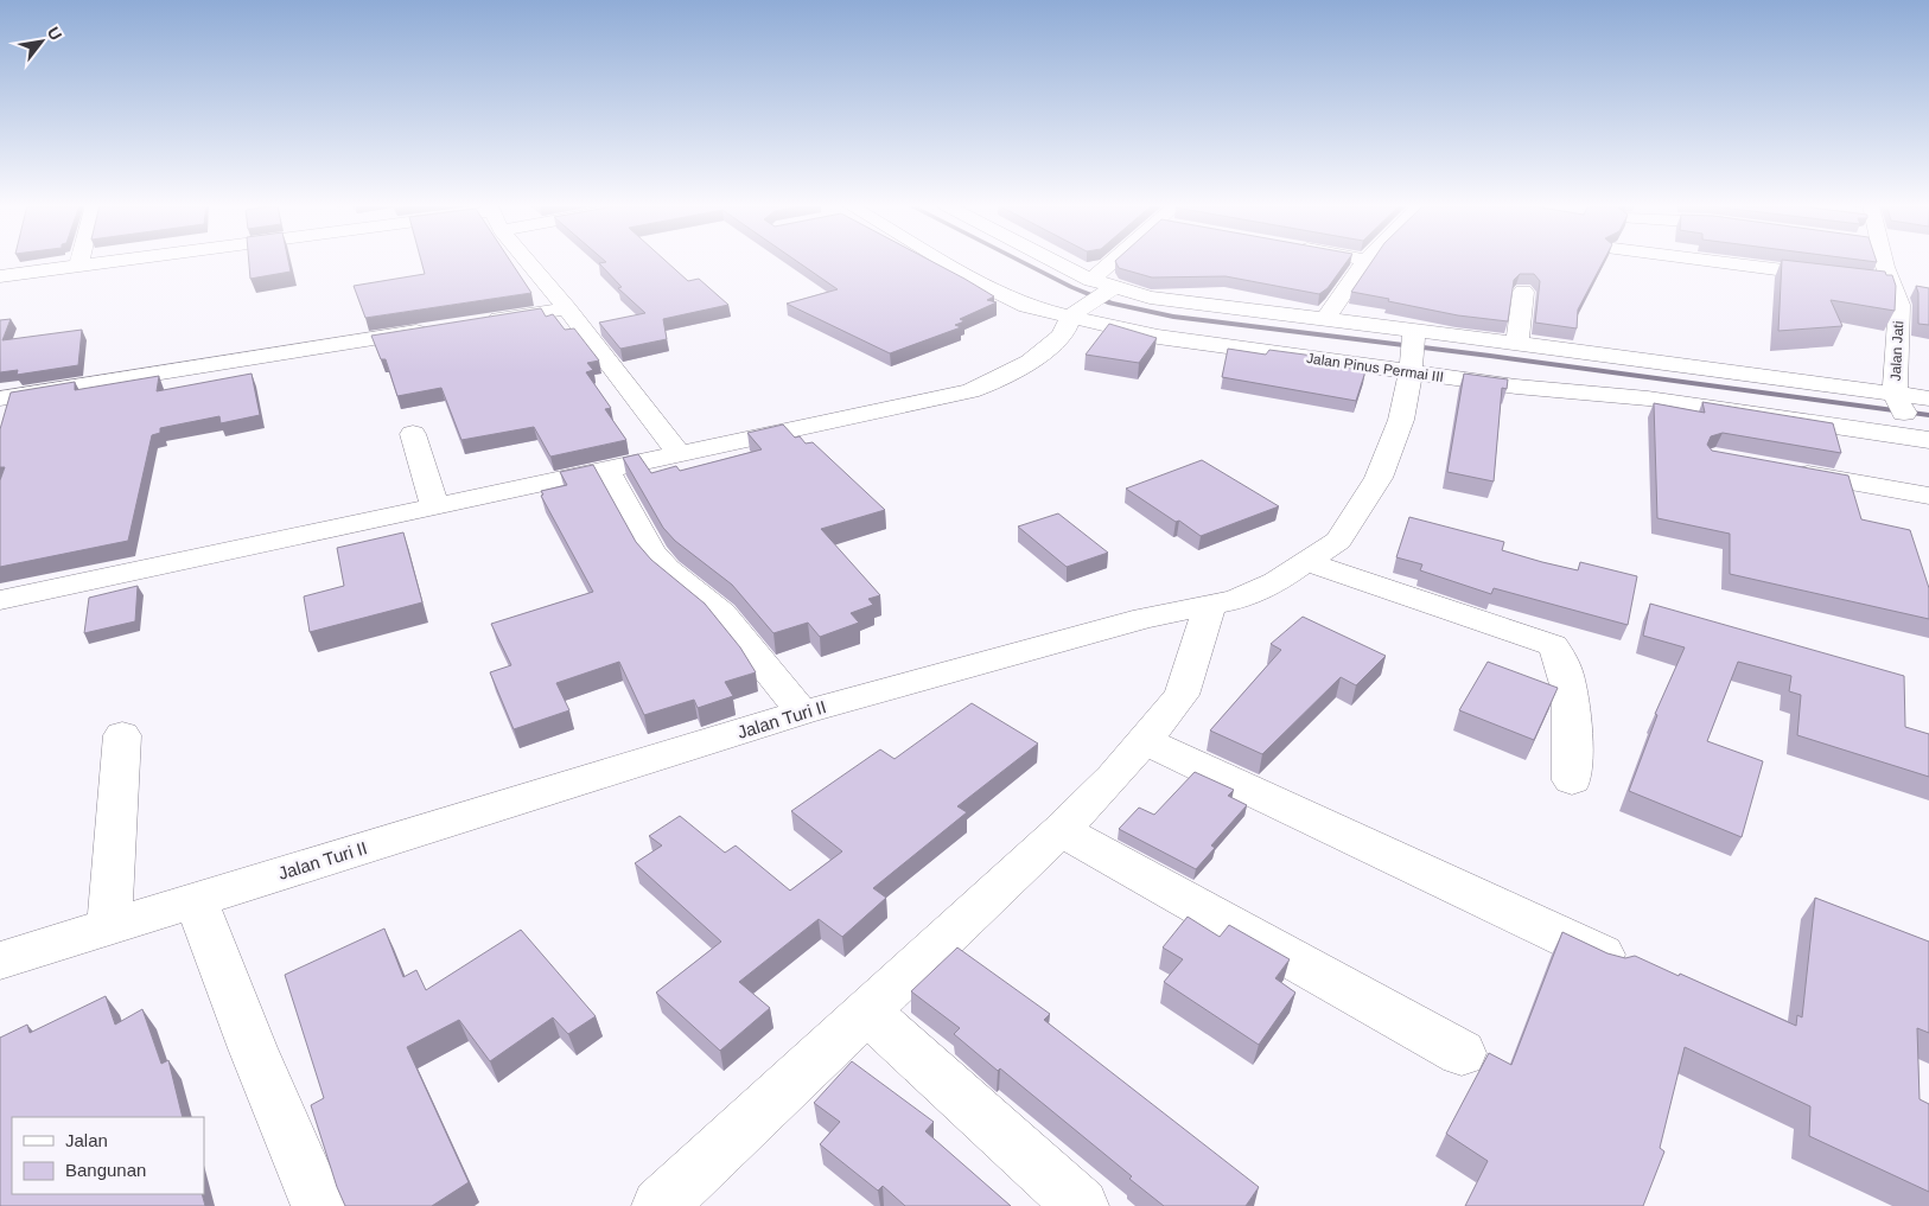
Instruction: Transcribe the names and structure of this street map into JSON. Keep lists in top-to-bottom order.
{
  "streets": {
    "street": ["Jalan Jati", "Jalan Pinus Permai III", "Jalan Turi II"]
  },
  "crossings": [
    ["Jalan Jati", "Jalan Pinus Permai III"],
    ["Jalan Pinus Permai III", "Jalan Turi II"]
  ],
  "legend": ["Jalan", "Bangunan"],
  "north": "top right"
}
